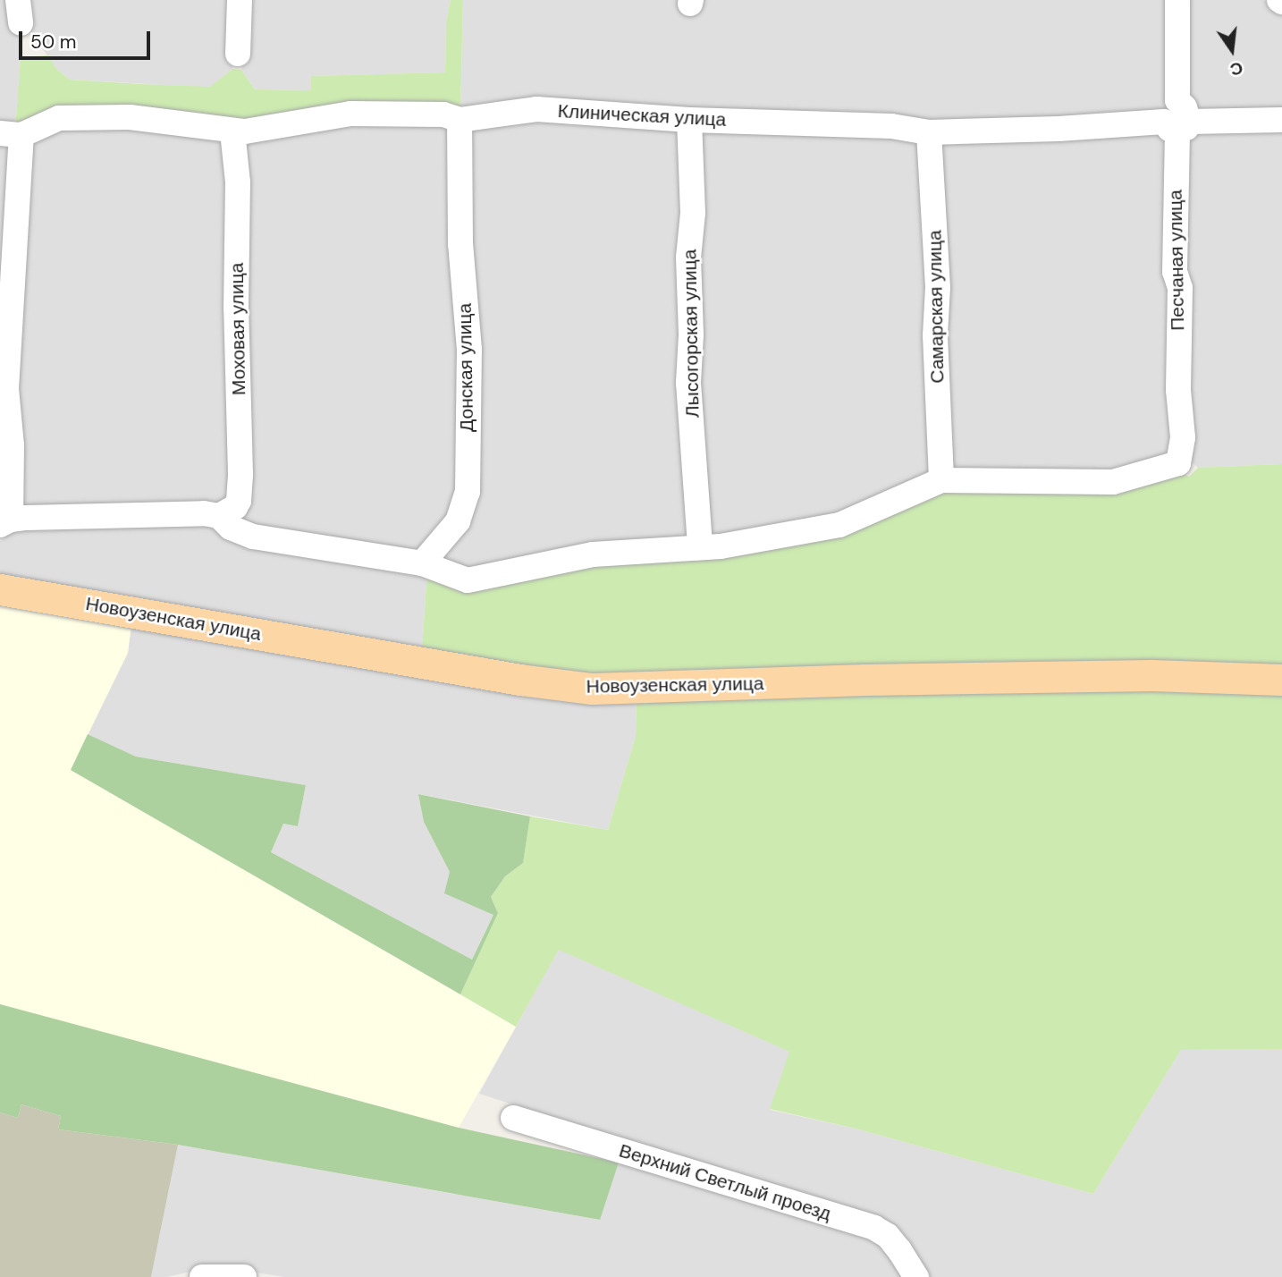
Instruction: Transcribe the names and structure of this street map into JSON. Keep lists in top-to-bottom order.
{
  "streets": {
    "main road": ["Новоузенская улица"],
    "street": [
      "Клиническая улица",
      "Песчаная улица",
      "Самарская улица",
      "Моховая улица",
      "Лысогорская улица",
      "Донская улица",
      "Верхний Светлый проезд"
    ]
  },
  "crossings": [
    ["Клиническая улица", "Песчаная улица"],
    ["Клиническая улица", "Самарская улица"],
    ["Клиническая улица", "Моховая улица"],
    ["Клиническая улица", "Лысогорская улица"],
    ["Клиническая улица", "Донская улица"],
    ["Песчаная улица", "Самарская улица"]
  ],
  "scale_bar": "50 m",
  "north": "bottom"
}
